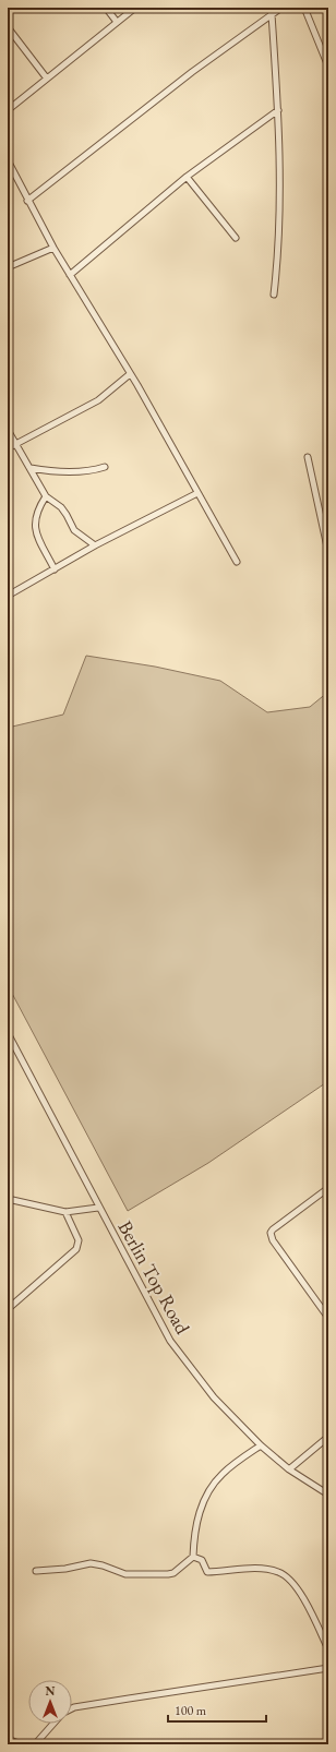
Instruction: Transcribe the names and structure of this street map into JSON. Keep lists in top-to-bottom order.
{
  "streets": {
    "street": ["Berlin Top Road"]
  },
  "scale_bar": "100 m",
  "north": "top"
}
